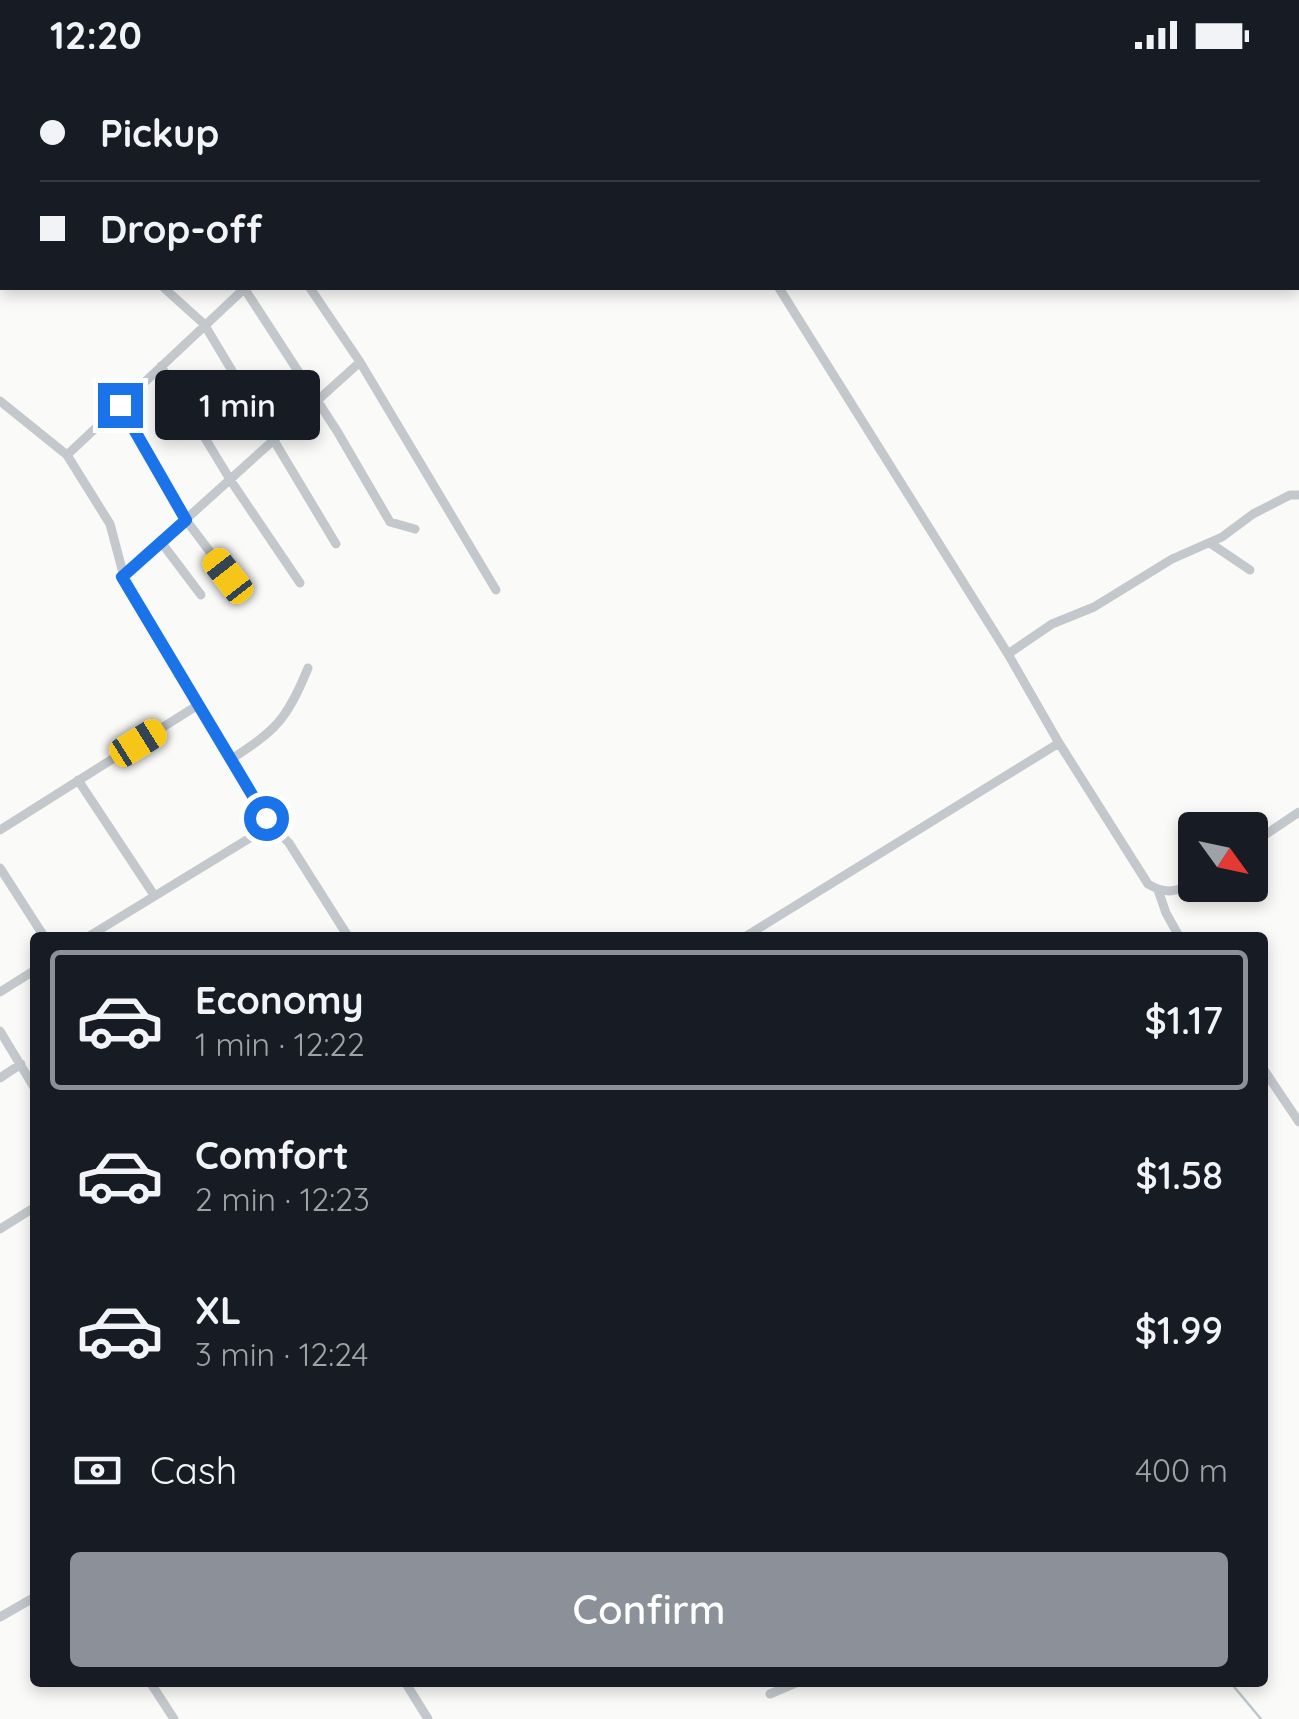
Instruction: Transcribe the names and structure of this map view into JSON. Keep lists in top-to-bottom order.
{
  "north": "bottom right",
  "page": {
    "status": "12:20",
    "banner": ["Pickup", "Drop-off"],
    "bubble": "1 min",
    "list": [
      {
        "name": "Economy",
        "note": "1 min · 12:22",
        "value": "$1.17"
      },
      {
        "name": "Comfort",
        "note": "2 min · 12:23",
        "value": "$1.58"
      },
      {
        "name": "XL",
        "note": "3 min · 12:24",
        "value": "$1.99"
      }
    ],
    "pay": ["Cash", "400 m"],
    "buttons": "Confirm"
  }
}
